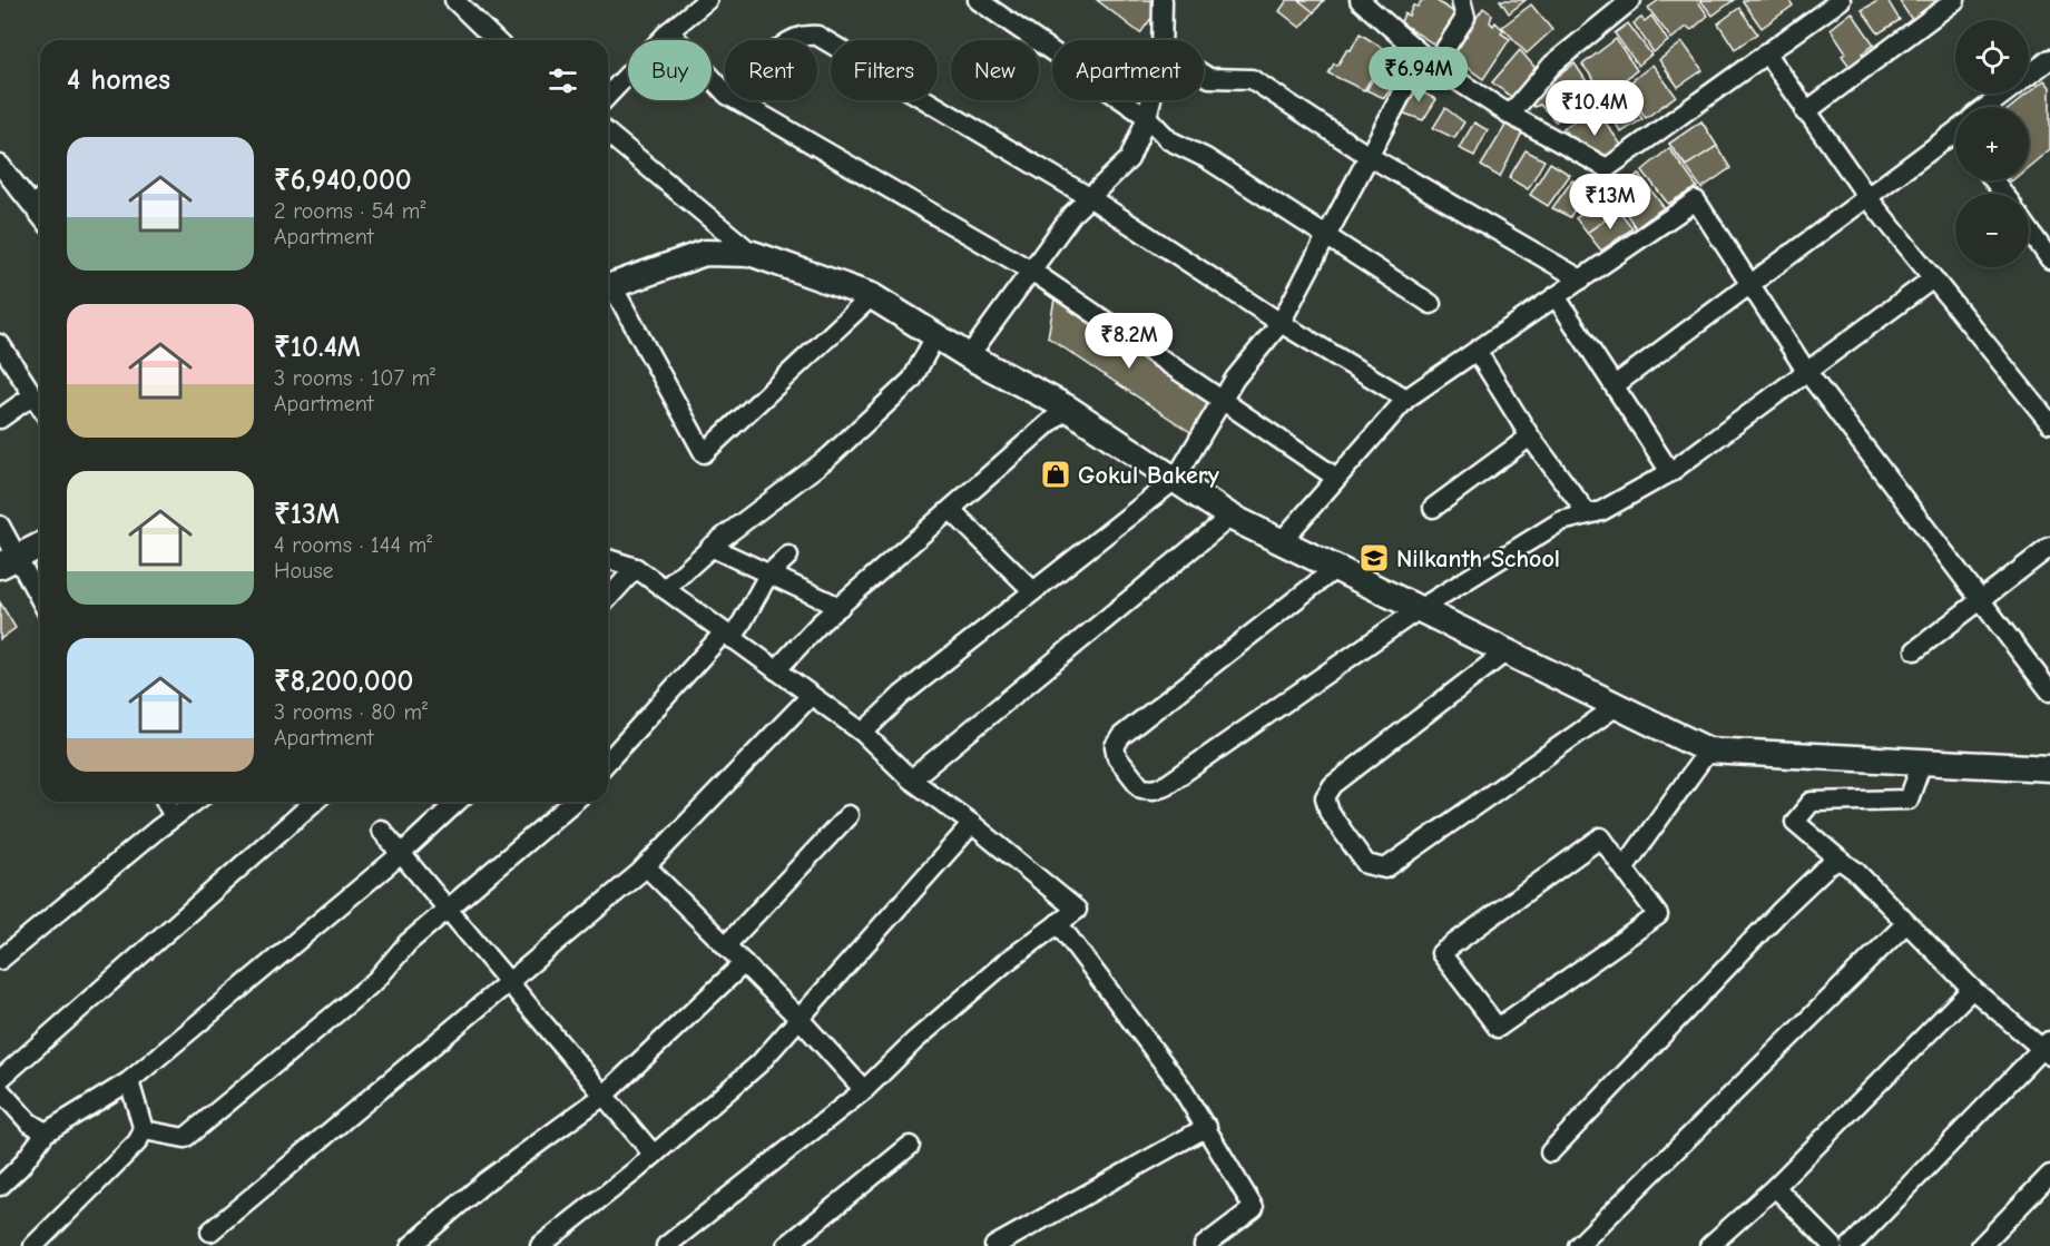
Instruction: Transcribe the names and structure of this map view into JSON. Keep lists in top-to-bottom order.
{
  "places": {
    "shop": ["Gokul Bakery"],
    "school or university": ["Nilkanth School"]
  },
  "page": {
    "map_buttons": ["+", "−"],
    "chip": [
      "Buy",
      "Rent",
      "Filters",
      "New",
      "Apartment"
    ],
    "heading": "4 homes",
    "price": [
      "₹6.94M",
      "₹10.4M",
      "₹13M",
      "₹8.2M"
    ],
    "list": [
      {
        "name": "₹6,940,000",
        "note": "2 rooms · 54 m² · Apartment"
      },
      {
        "name": "₹10.4M",
        "note": "3 rooms · 107 m² · Apartment"
      },
      {
        "name": "₹13M",
        "note": "4 rooms · 144 m² · House"
      },
      {
        "name": "₹8,200,000",
        "note": "3 rooms · 80 m² · Apartment"
      }
    ]
  }
}
